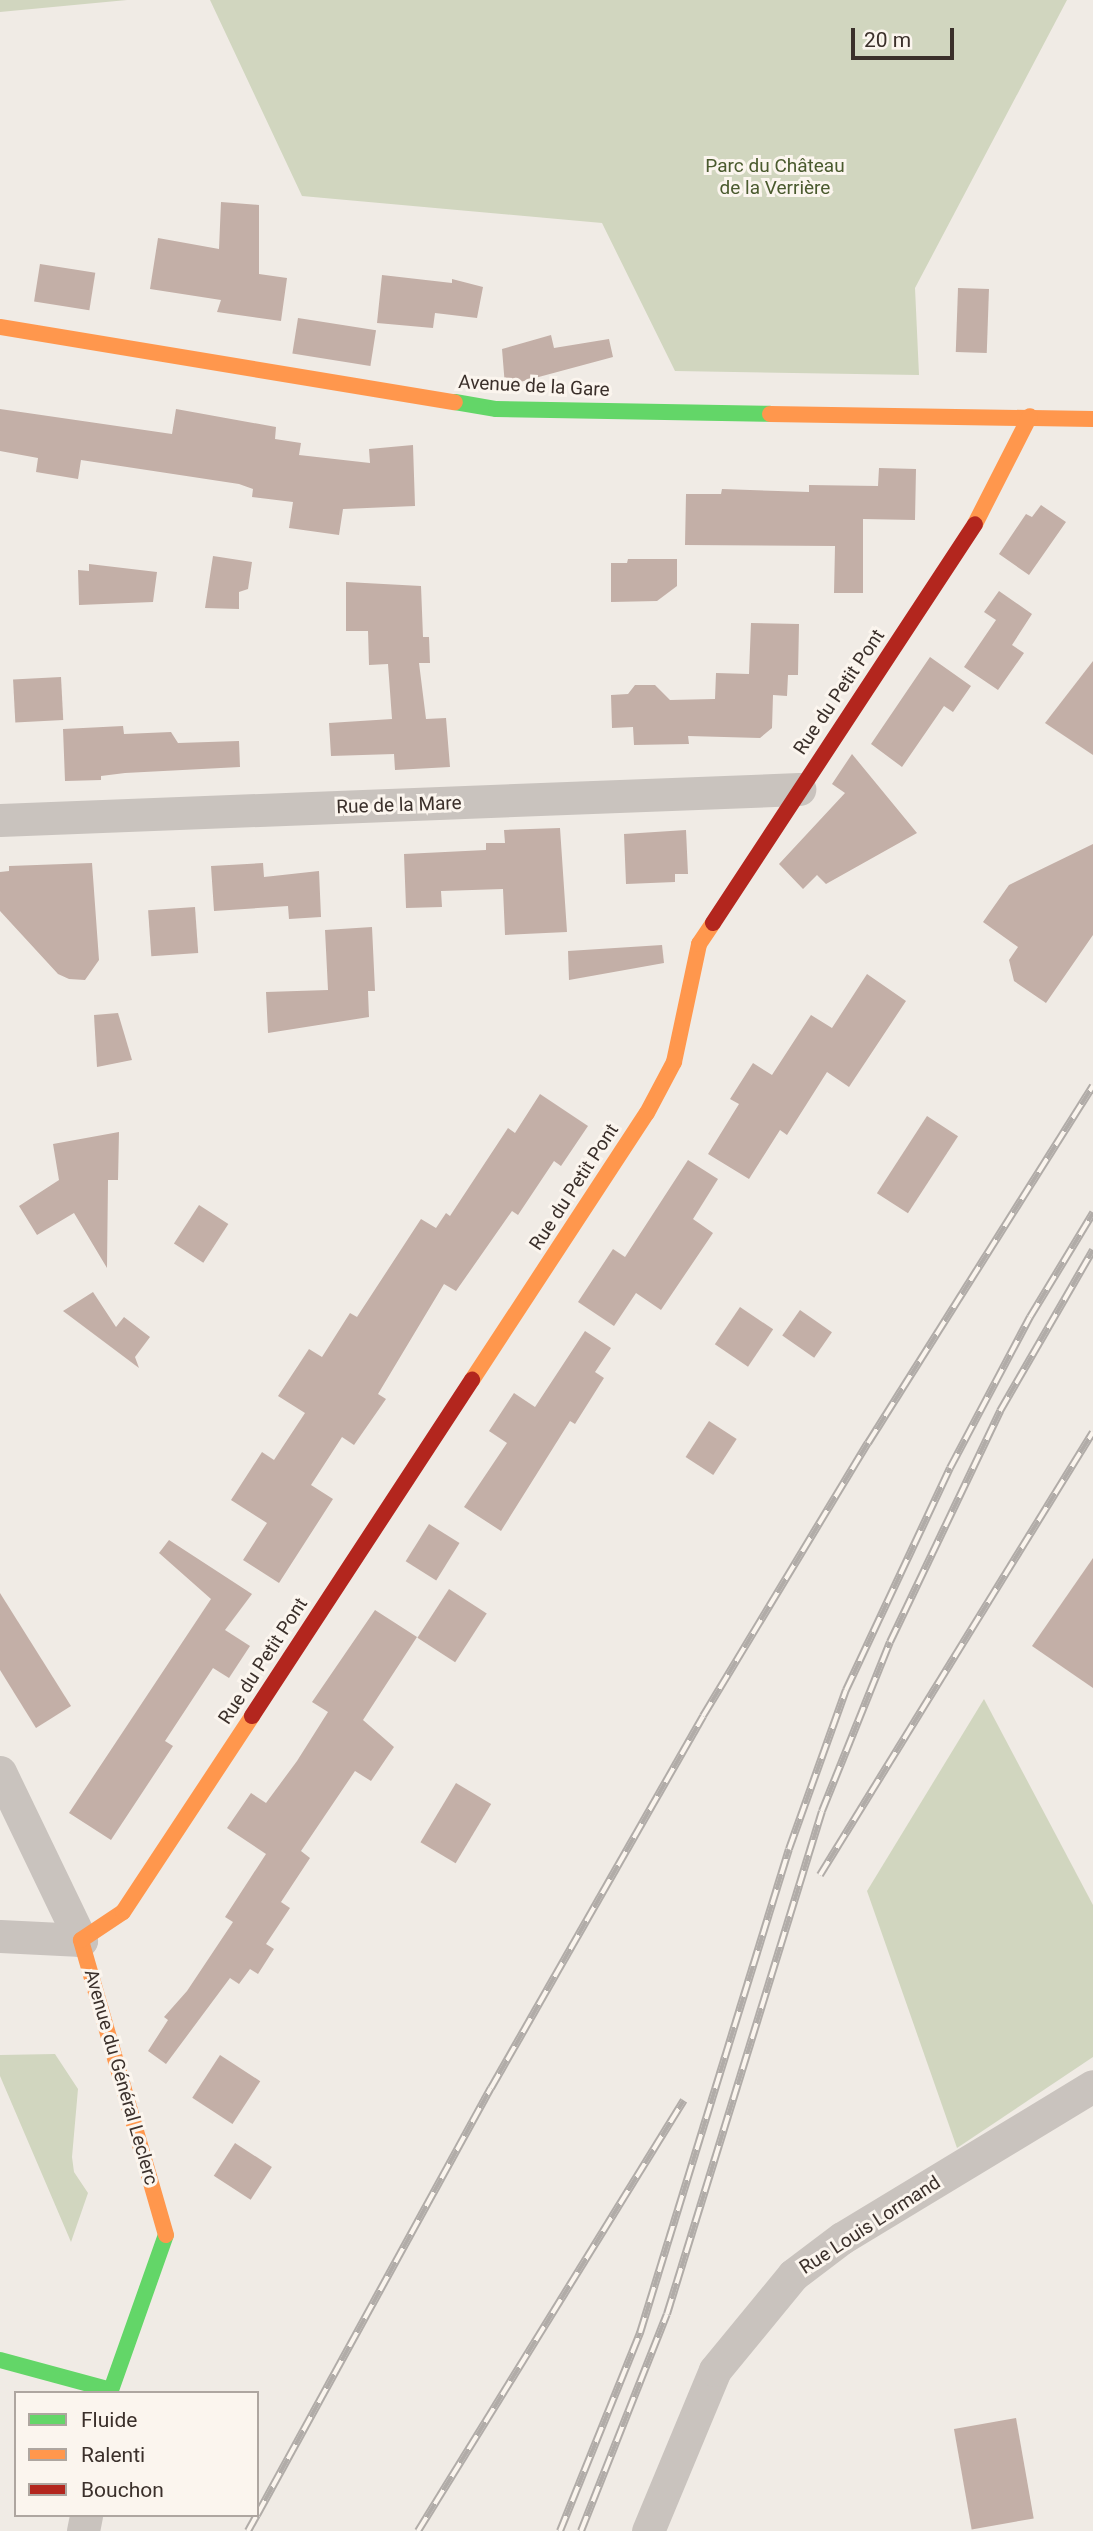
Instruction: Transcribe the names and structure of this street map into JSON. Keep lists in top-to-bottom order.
{
  "streets": {
    "street": [
      "Avenue de la Gare",
      "Rue du Petit Pont",
      "Rue de la Mare",
      "Avenue du Général Leclerc",
      "Rue Louis Lormand"
    ]
  },
  "crossings": [
    ["Avenue de la Gare", "Rue du Petit Pont"],
    ["Rue du Petit Pont", "Rue de la Mare"],
    ["Rue du Petit Pont", "Avenue du Général Leclerc"]
  ],
  "parks": ["Parc du Château de la Verrière"],
  "legend": ["Fluide", "Ralenti", "Bouchon"],
  "scale_bar": "20 m"
}
